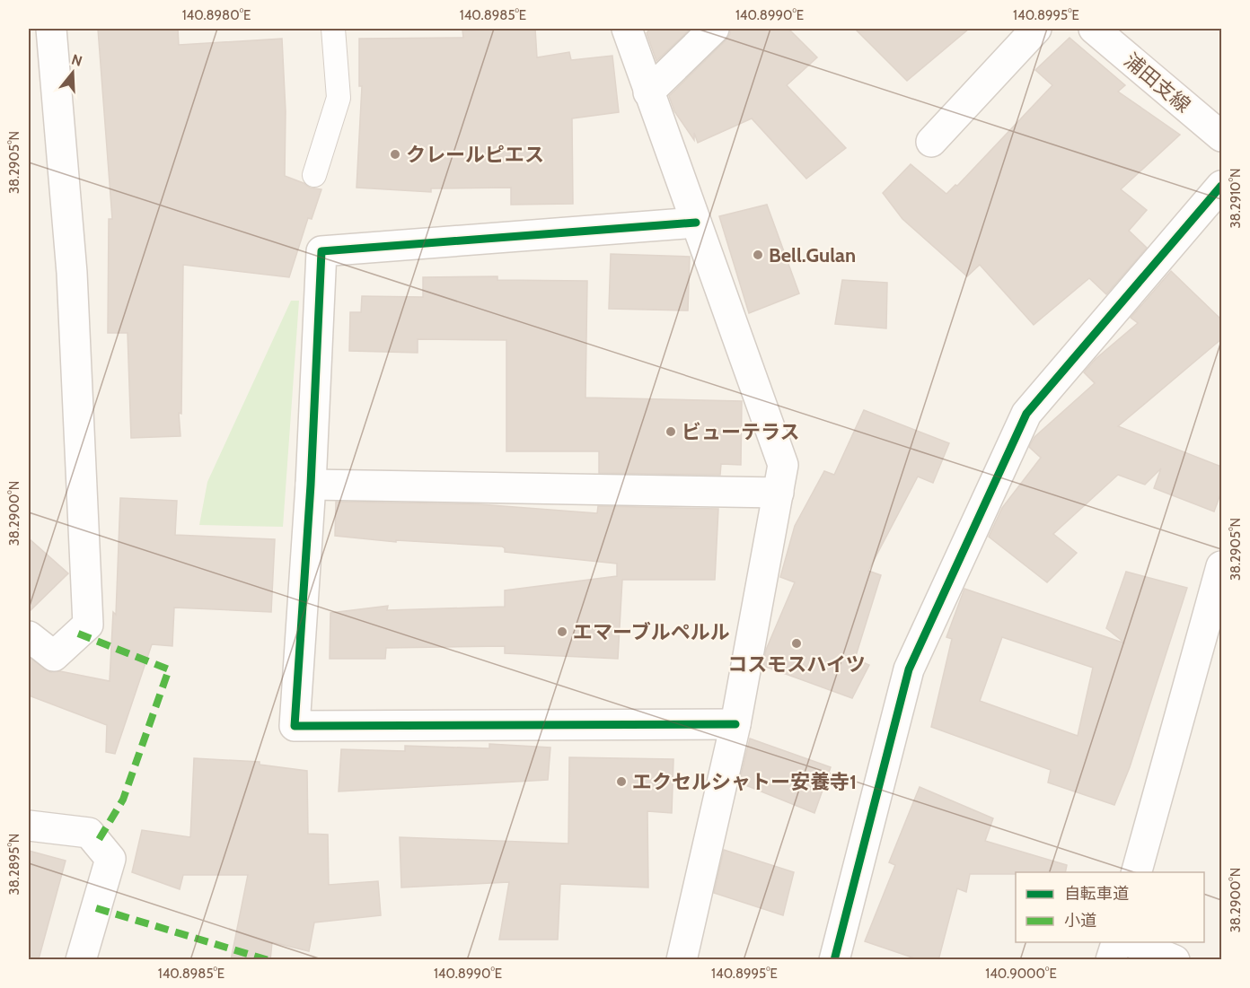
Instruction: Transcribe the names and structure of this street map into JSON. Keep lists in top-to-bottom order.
{
  "streets": {
    "street": ["浦田支線"]
  },
  "places": [
    "クレールピエス",
    "Bell.Gulan",
    "ビューテラス",
    "エマーブルペルル",
    "コスモスハイツ",
    "エクセルシャトー安養寺1"
  ],
  "legend": ["自転車道", "小道"],
  "north": "top",
  "coordinates": [
    "140.8980°E",
    "140.8985°E",
    "140.8990°E",
    "140.8995°E",
    "38.2905°N",
    "38.2910°N",
    "38.2900°N",
    "38.2895°N",
    "140.9000°E"
  ]
}
